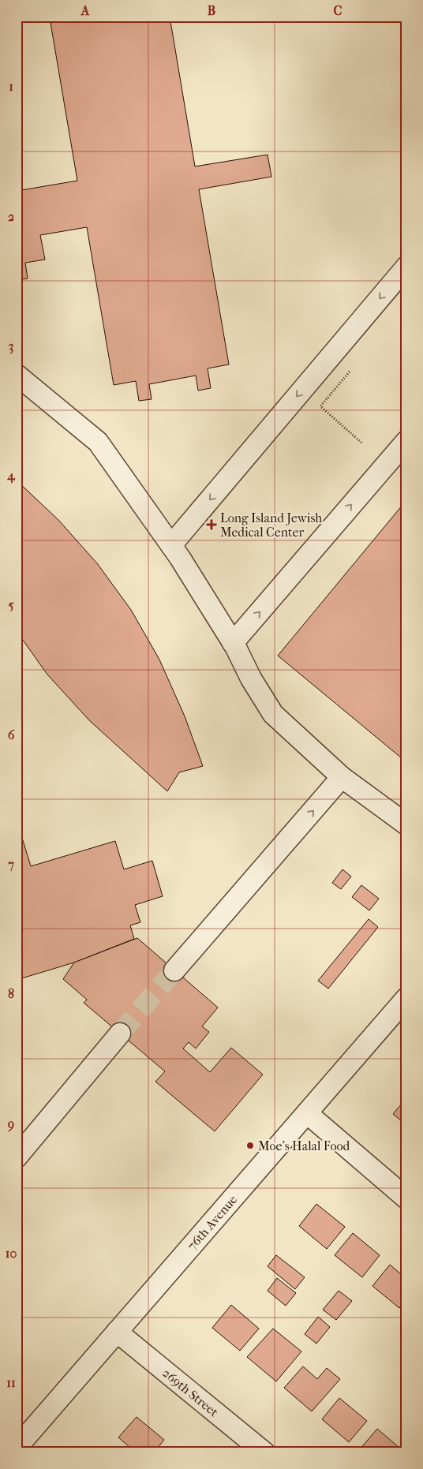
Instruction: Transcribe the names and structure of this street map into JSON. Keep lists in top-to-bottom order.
{
  "streets": {
    "street": ["76th Avenue", "269th Street"]
  },
  "crossings": [
    ["76th Avenue", "269th Street"]
  ],
  "places": {
    "health": ["Long Island Jewish Medical Center"],
    "other": ["Moe's Halal Food"]
  },
  "grid": {
    "columns": ["A", "B", "C"],
    "rows": [
      "1",
      "2",
      "3",
      "4",
      "5",
      "6",
      "7",
      "8",
      "9",
      "10",
      "11"
    ]
  }
}
